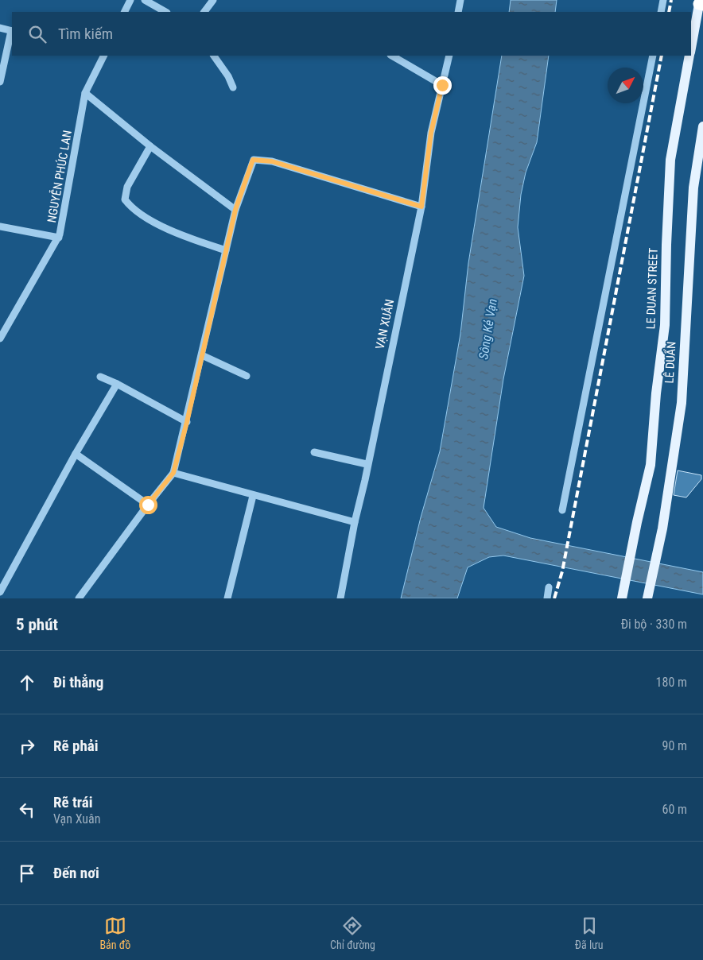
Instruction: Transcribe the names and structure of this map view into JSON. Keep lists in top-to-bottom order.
{
  "streets": {
    "main road": ["LE DUAN STREET", "LÊ DUẨN"],
    "street": ["NGUYỄN PHÚC LAN", "VẠN XUÂN"]
  },
  "water": ["Sông Kẻ Vạn"],
  "north": "top right",
  "page": {
    "search": "Tìm kiếm",
    "heading": ["5 phút", "Đi bộ · 330 m"],
    "list": [
      ["Đi thẳng", "180 m"],
      ["Rẽ phải", "90 m"],
      ["Rẽ trái", "Vạn Xuân", "60 m"],
      "Đến nơi"
    ],
    "nav": ["Bản đồ", "Chỉ đường", "Đã lưu"]
  }
}
